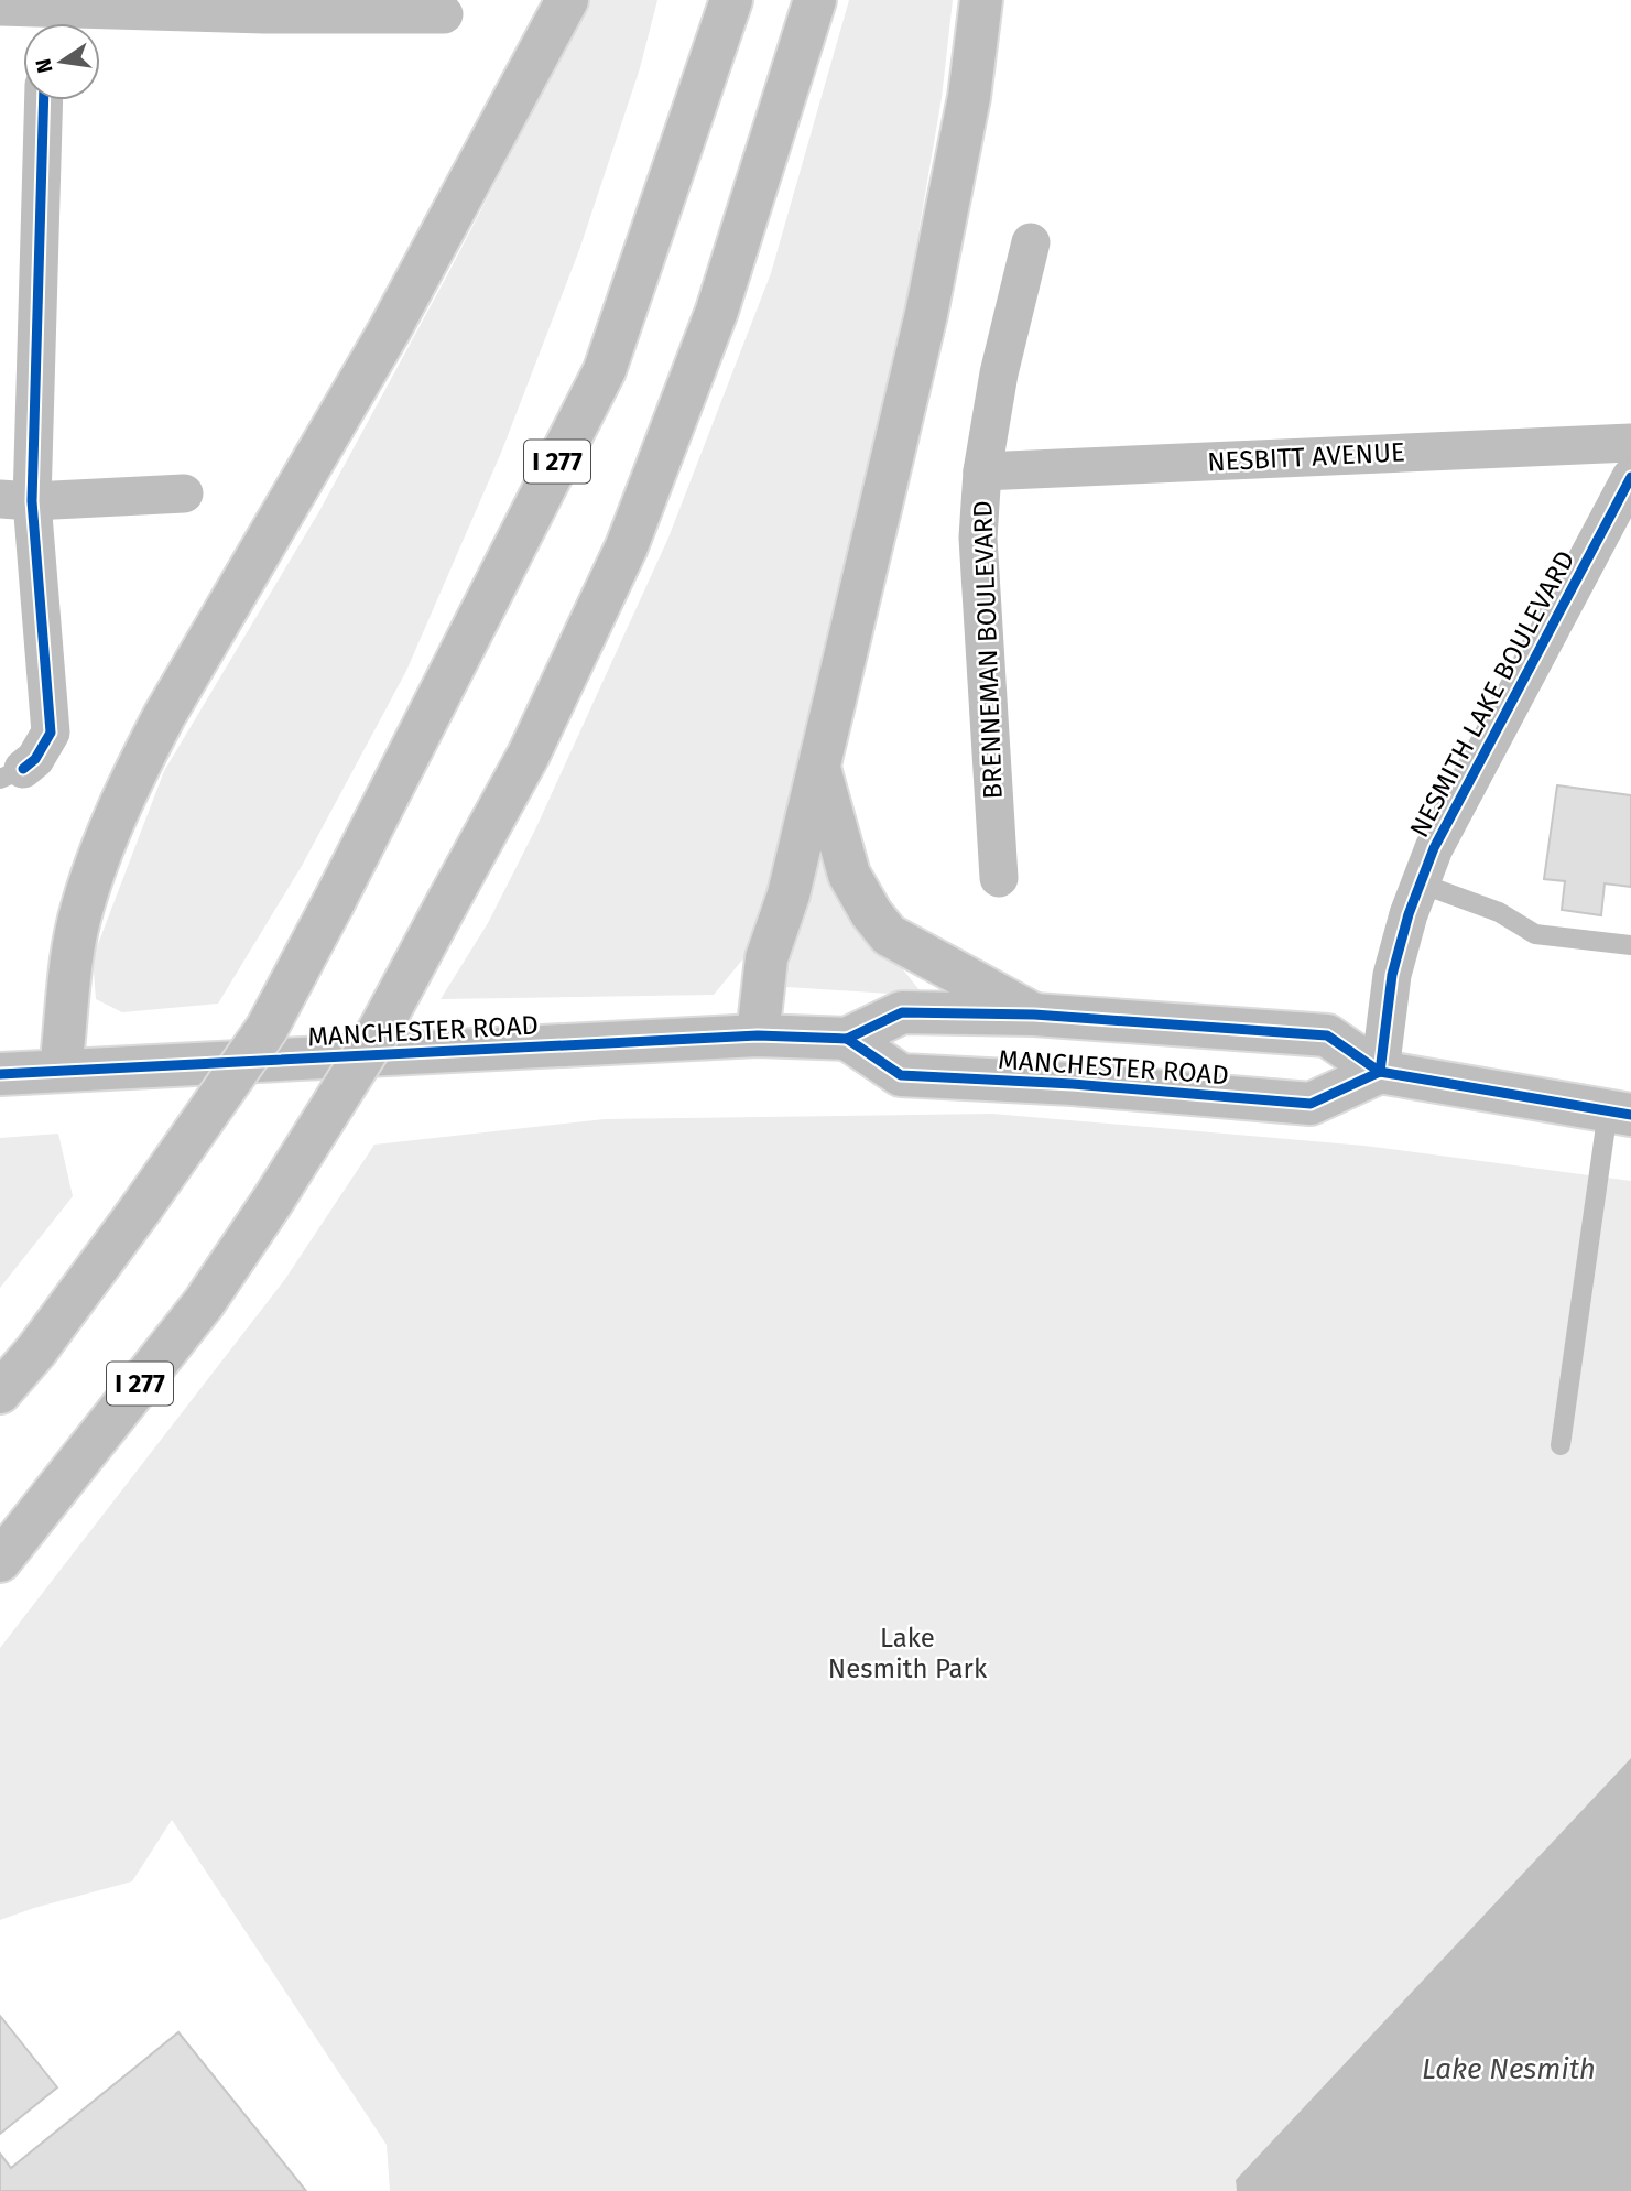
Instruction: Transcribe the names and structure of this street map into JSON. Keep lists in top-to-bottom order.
{
  "streets": {
    "main road": ["I 277", "MANCHESTER ROAD"],
    "street": ["NESBITT AVENUE", "BRENNEMAN BOULEVARD", "NESMITH LAKE BOULEVARD"]
  },
  "crossings": [
    ["NESBITT AVENUE", "BRENNEMAN BOULEVARD"],
    ["NESMITH LAKE BOULEVARD", "MANCHESTER ROAD"]
  ],
  "water": ["Lake Nesmith"],
  "parks": ["Lake Nesmith Park"],
  "north": "left"
}
